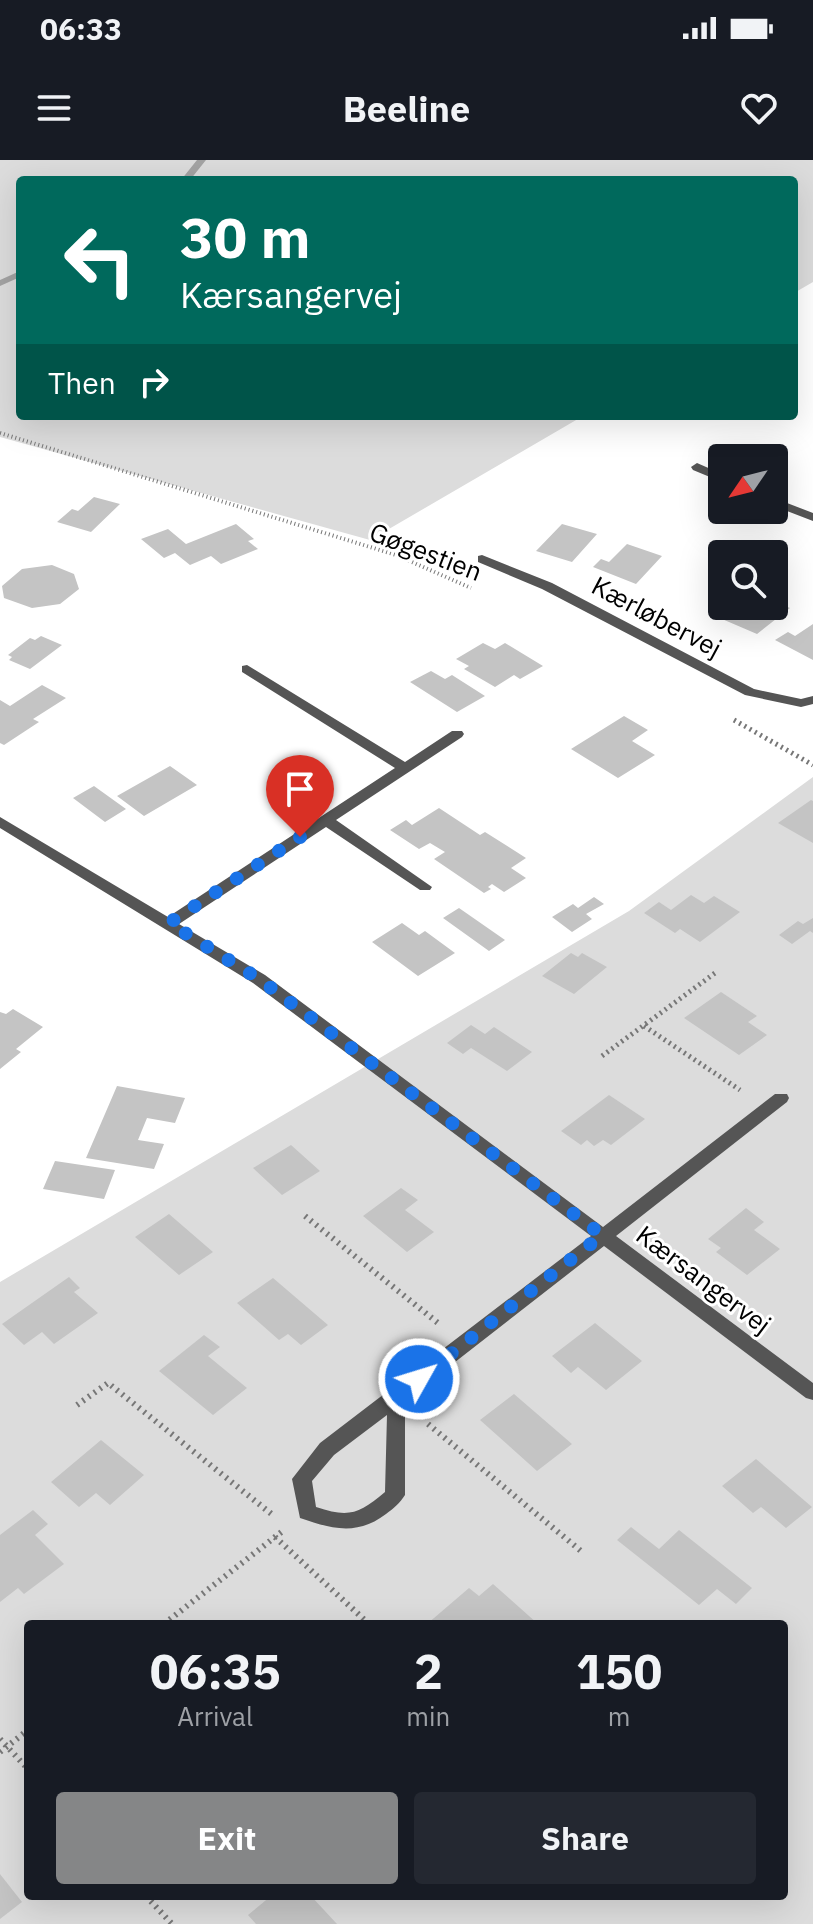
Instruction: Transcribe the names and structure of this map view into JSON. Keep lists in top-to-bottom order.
{
  "streets": {
    "street": ["Kærløbervej", "Kærsangervej"],
    "path": ["Gøgestien"]
  },
  "north": "bottom left",
  "page": {
    "status": "06:33",
    "header": "Beeline",
    "turn": ["30 m", "Kærsangervej"],
    "then": "Then",
    "eta": [
      "06:35",
      "Arrival",
      "2",
      "min",
      "150",
      "m"
    ],
    "buttons": ["Exit", "Share"]
  }
}
